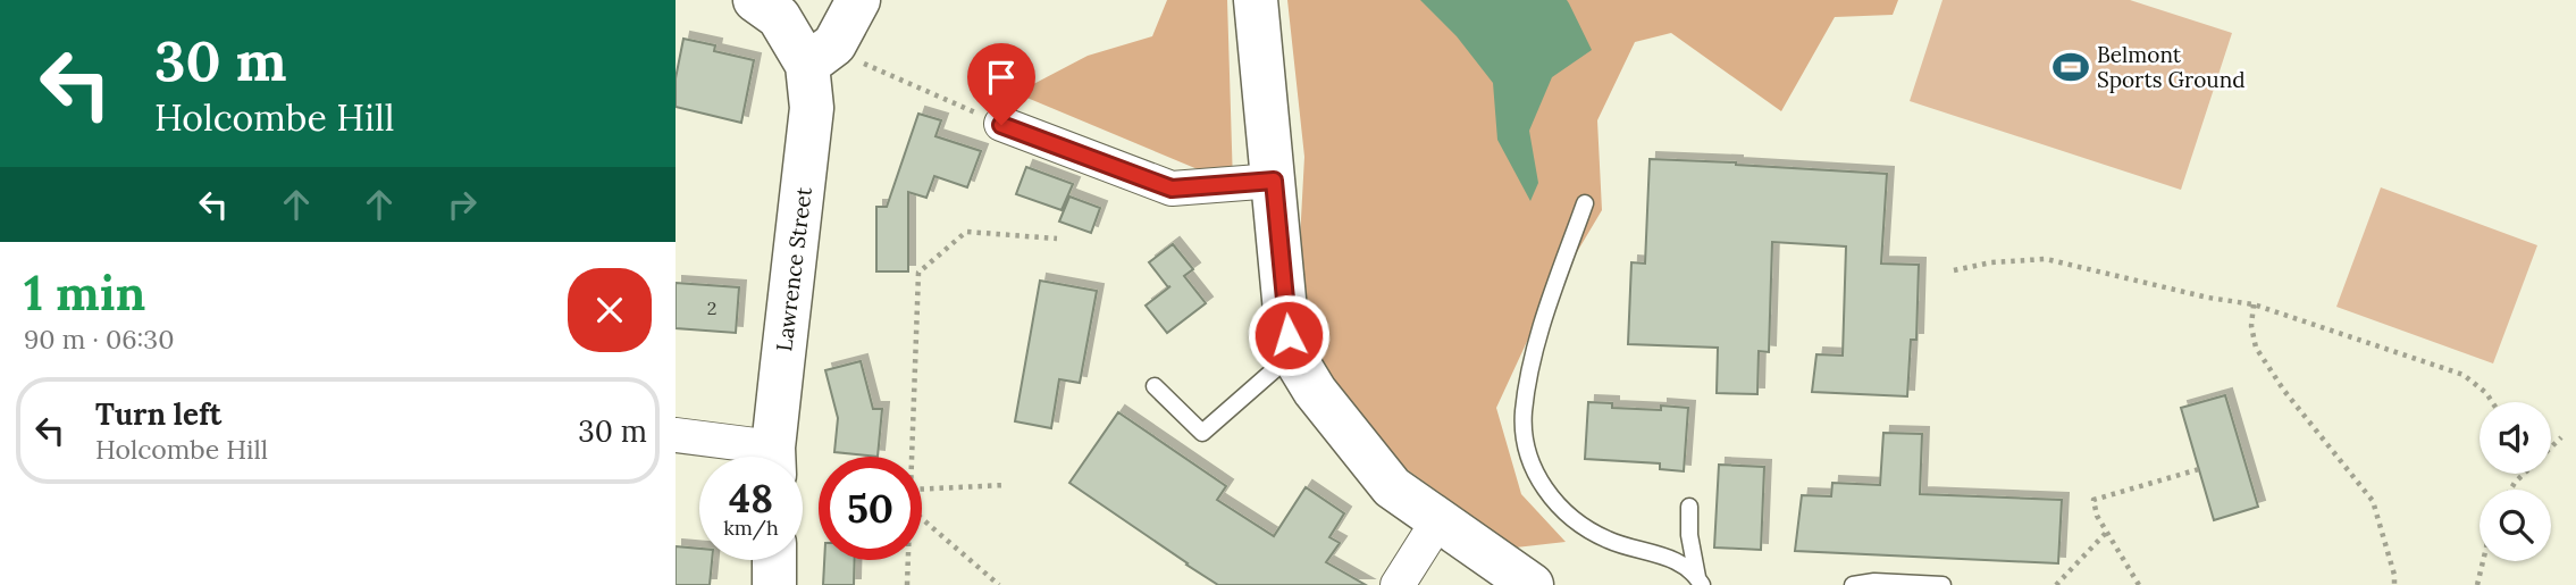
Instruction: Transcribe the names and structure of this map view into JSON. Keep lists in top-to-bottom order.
{
  "streets": {
    "main road": ["Lawrence Street"]
  },
  "places": {
    "sports": ["Belmont Sports Ground"]
  },
  "house_numbers": ["2"],
  "page": {
    "turn": ["30 m", "Holcombe Hill"],
    "heading": ["1 min", "90 m · 06:30"],
    "list": [
      {
        "name": "Turn left",
        "note": "Holcombe Hill",
        "value": "30 m"
      }
    ],
    "speed": "48 km/h",
    "limit": "50"
  }
}
